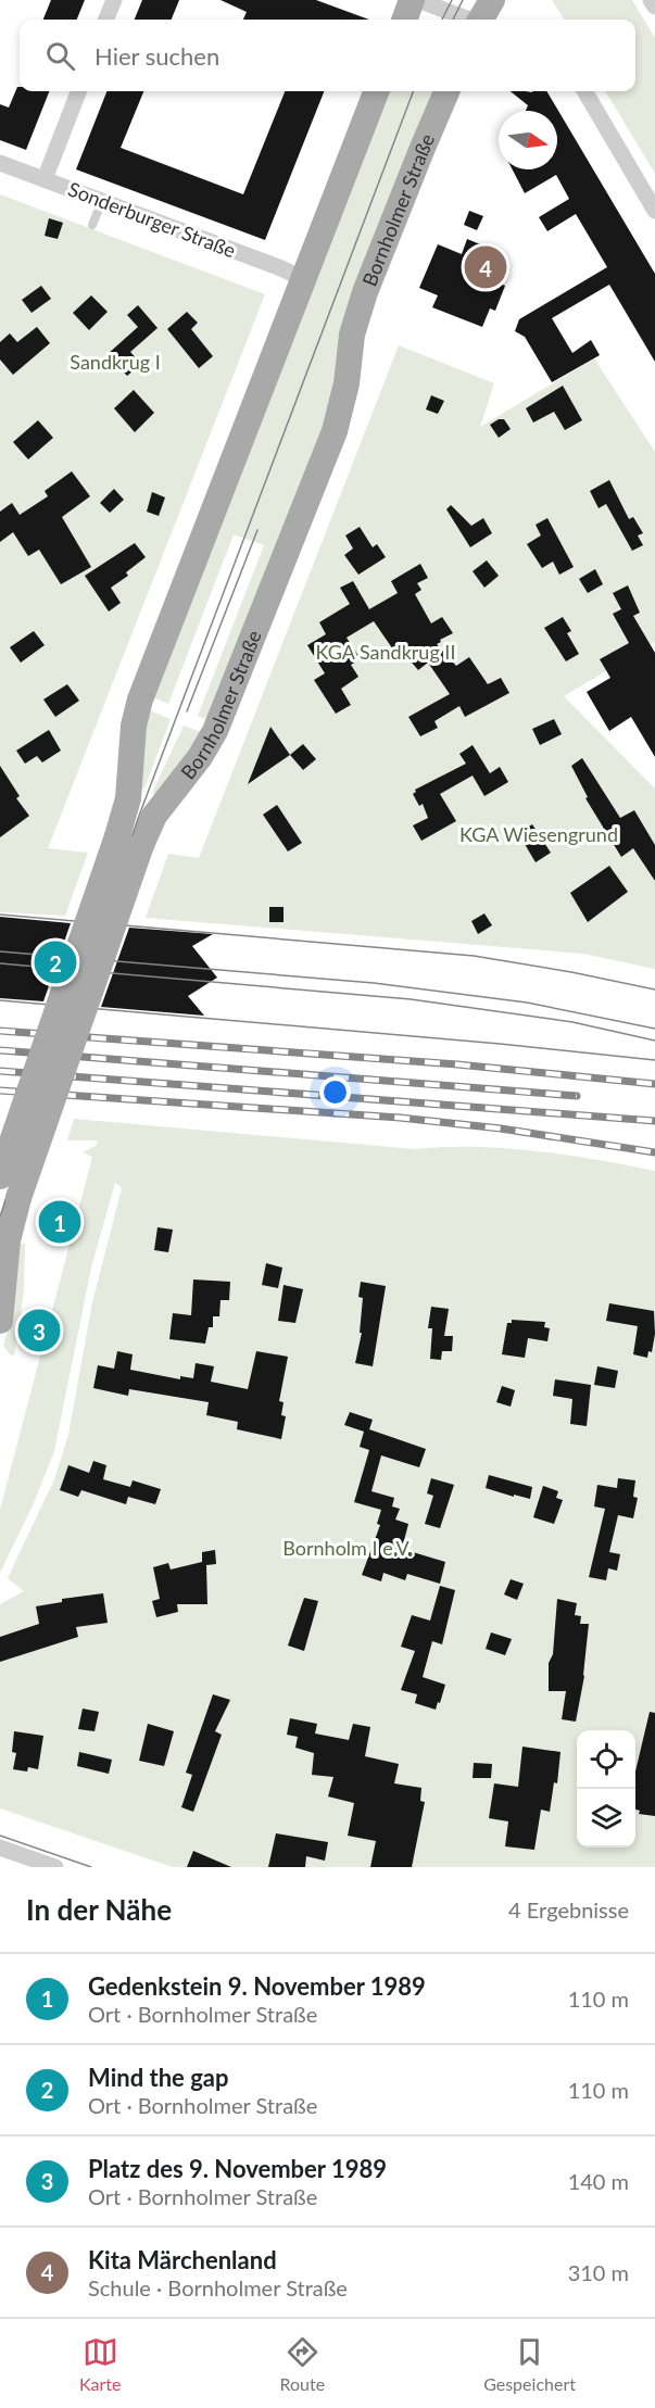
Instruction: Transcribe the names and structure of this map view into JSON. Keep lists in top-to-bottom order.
{
  "streets": {
    "main road": ["Bornholmer Straße"],
    "street": ["Sonderburger Straße"]
  },
  "crossings": [
    ["Bornholmer Straße", "Sonderburger Straße"]
  ],
  "parks": [
    "Sandkrug I",
    "KGA Sandkrug II",
    "KGA Wiesengrund",
    "Bornholm I e.V."
  ],
  "north": "right",
  "page": {
    "search": "Hier suchen",
    "pins": [
      "4",
      "2",
      "1",
      "3"
    ],
    "heading": ["In der Nähe", "4 Ergebnisse"],
    "list": [
      {
        "mark": "1",
        "name": "Gedenkstein 9. November 1989",
        "note": "Ort · Bornholmer Straße",
        "value": "110 m"
      },
      {
        "mark": "2",
        "name": "Mind the gap",
        "note": "Ort · Bornholmer Straße",
        "value": "110 m"
      },
      {
        "mark": "3",
        "name": "Platz des 9. November 1989",
        "note": "Ort · Bornholmer Straße",
        "value": "140 m"
      },
      {
        "mark": "4",
        "name": "Kita Märchenland",
        "note": "Schule · Bornholmer Straße",
        "value": "310 m"
      }
    ],
    "nav": ["Karte", "Route", "Gespeichert"]
  }
}
